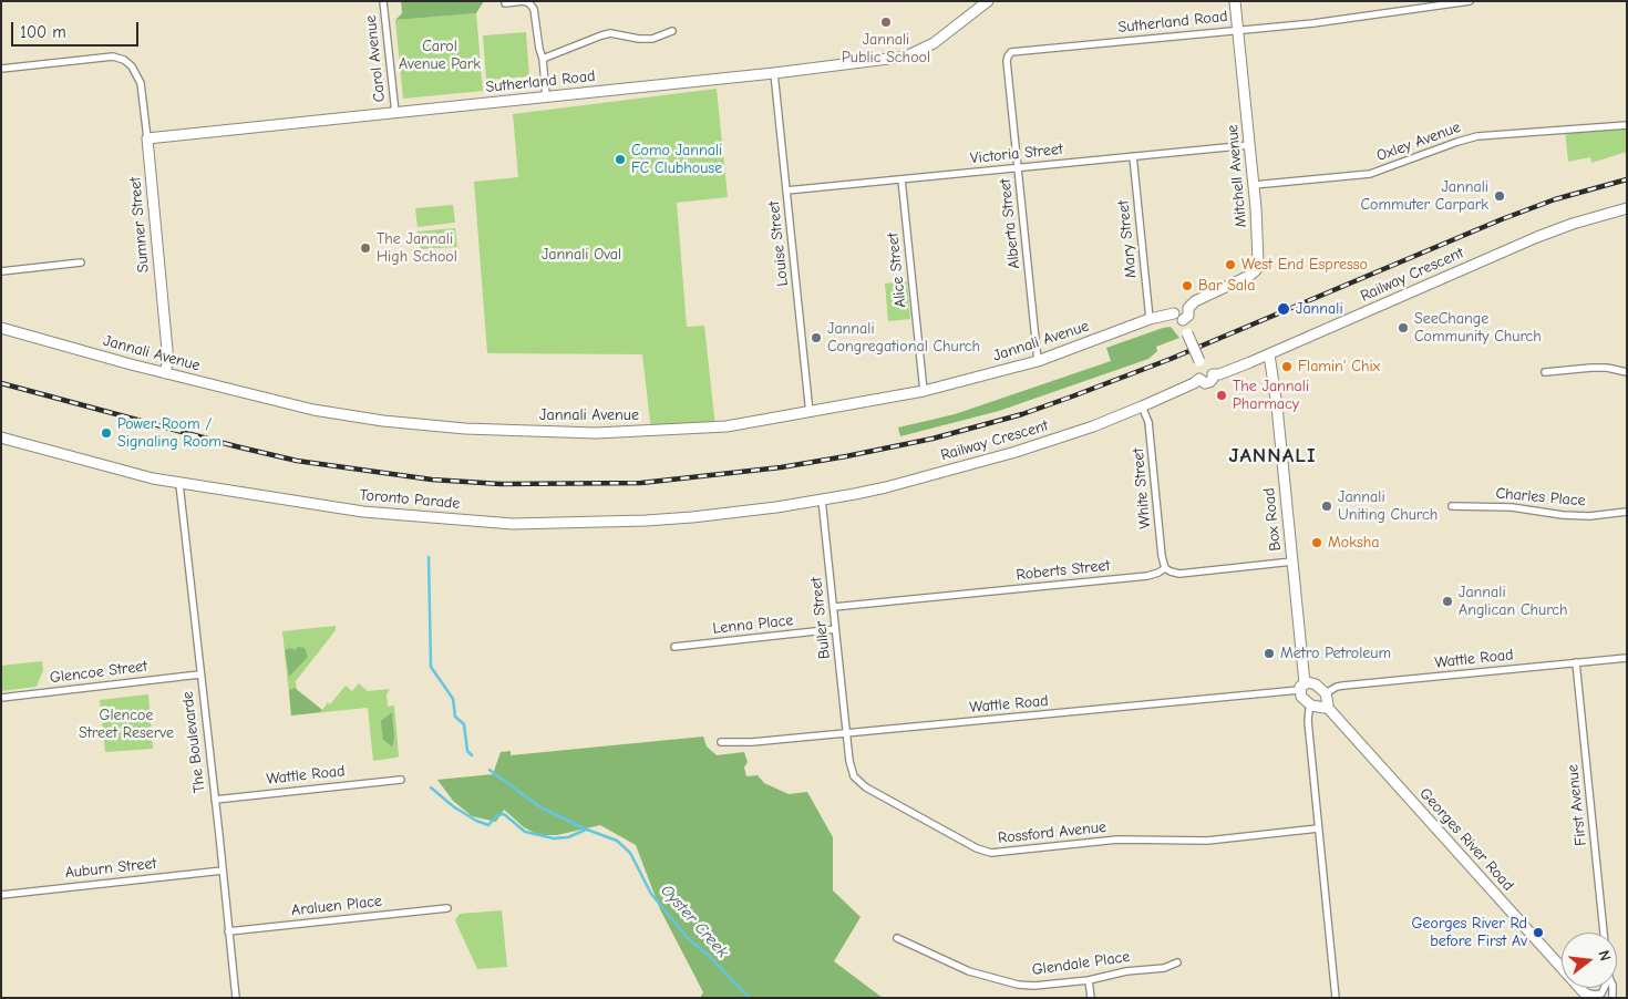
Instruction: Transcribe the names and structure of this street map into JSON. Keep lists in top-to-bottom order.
{
  "streets": {
    "street": [
      "Sutherland Road",
      "Carol Avenue",
      "Oxley Avenue",
      "Victoria Street",
      "Mitchell Avenue",
      "Alberta Street",
      "Sumner Street",
      "Mary Street",
      "Louise Street",
      "Alice Street",
      "Railway Crescent",
      "Jannali Avenue",
      "White Street",
      "Charles Place",
      "Toronto Parade",
      "Box Road",
      "Roberts Street",
      "Buller Street",
      "Lenna Place",
      "Wattle Road",
      "Glencoe Street",
      "The Boulevarde",
      "First Avenue",
      "Rossford Avenue",
      "Georges River Road",
      "Auburn Street",
      "Araluen Place",
      "Glendale Place"
    ]
  },
  "crossings": [
    ["Sutherland Road", "Carol Avenue"],
    ["Sutherland Road", "Mitchell Avenue"],
    ["Sutherland Road", "Alberta Street"],
    ["Sutherland Road", "Sumner Street"],
    ["Sutherland Road", "Louise Street"],
    ["Oxley Avenue", "Mitchell Avenue"],
    ["Victoria Street", "Mitchell Avenue"],
    ["Victoria Street", "Alberta Street"],
    ["Victoria Street", "Mary Street"],
    ["Victoria Street", "Louise Street"],
    ["Victoria Street", "Alice Street"],
    ["Mitchell Avenue", "Jannali Avenue"],
    ["Alberta Street", "Jannali Avenue"],
    ["Sumner Street", "Jannali Avenue"],
    ["Mary Street", "Jannali Avenue"],
    ["Louise Street", "Jannali Avenue"],
    ["Alice Street", "Jannali Avenue"],
    ["Railway Crescent", "White Street"],
    ["Railway Crescent", "Toronto Parade"],
    ["Railway Crescent", "Box Road"],
    ["Railway Crescent", "Buller Street"],
    ["White Street", "Roberts Street"],
    ["Toronto Parade", "Buller Street"],
    ["Toronto Parade", "The Boulevarde"],
    ["Box Road", "Roberts Street"],
    ["Box Road", "Wattle Road"],
    ["Box Road", "Georges River Road"],
    ["Roberts Street", "Buller Street"],
    ["Buller Street", "Lenna Place"],
    ["Buller Street", "Wattle Road"],
    ["Buller Street", "Rossford Avenue"],
    ["Wattle Road", "The Boulevarde"],
    ["Wattle Road", "First Avenue"],
    ["Wattle Road", "Rossford Avenue"],
    ["Wattle Road", "Georges River Road"],
    ["Glencoe Street", "The Boulevarde"],
    ["The Boulevarde", "Auburn Street"],
    ["The Boulevarde", "Araluen Place"]
  ],
  "districts": ["JANNALI"],
  "water": ["Oyster Creek"],
  "parks": ["Carol Avenue Park", "Jannali Oval", "Glencoe Street Reserve"],
  "places": [
    "Jannali Public School",
    "Como Jannali FC Clubhouse",
    "Jannali Commuter Carpark",
    "The Jannali High School",
    "West End Espresso",
    "Bar Sala",
    "Jannali",
    "SeeChange Community Church",
    "Jannali Congregational Church",
    "Flamin' Chix",
    "The Jannali Pharmacy",
    "Power Room / Signaling Room",
    "Jannali Uniting Church",
    "Moksha",
    "Jannali Anglican Church",
    "Metro Petroleum",
    "Georges River Rd before First Av"
  ],
  "scale_bar": "100 m",
  "north": "right"
}
